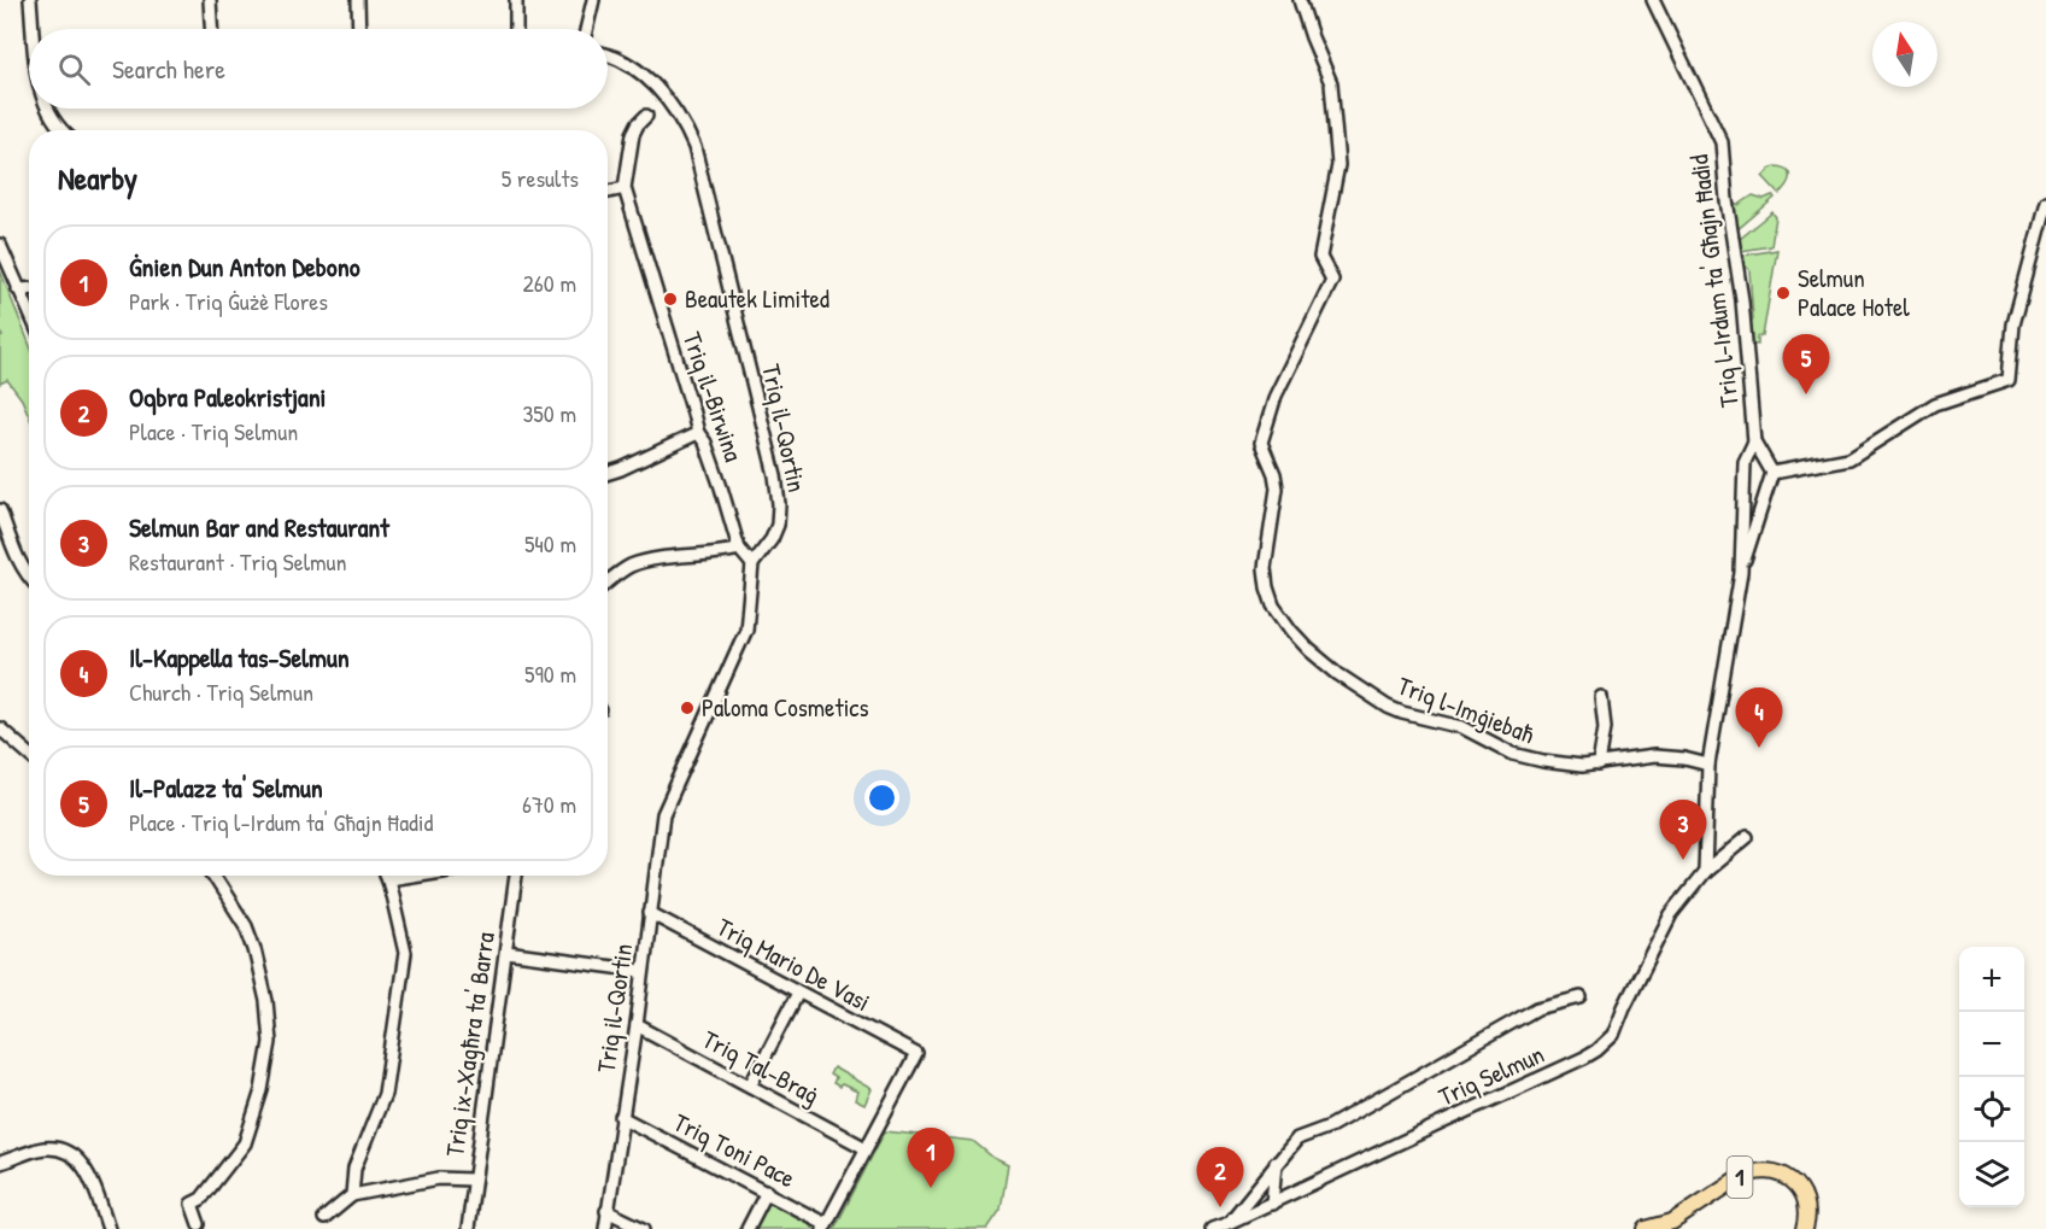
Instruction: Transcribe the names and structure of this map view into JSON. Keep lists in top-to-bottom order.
{
  "streets": {
    "main road": ["1"],
    "street": [
      "Triq l-Irdum ta' Għajn Ħadid",
      "Triq il-Birwina",
      "Triq il-Qortin",
      "Triq l-Imġiebaħ",
      "Triq Mario De Vasi",
      "Triq ix-Xagħra ta' Barra",
      "Triq Tal-Braġ",
      "Triq Selmun",
      "Triq Toni Pace"
    ]
  },
  "crossings": [
    ["Triq il-Birwina", "Triq il-Qortin"],
    ["Triq il-Qortin", "Triq Mario De Vasi"],
    ["Triq il-Qortin", "Triq Tal-Braġ"],
    ["Triq il-Qortin", "Triq Toni Pace"],
    ["Triq Mario De Vasi", "Triq Tal-Braġ"]
  ],
  "places": ["Selmun Palace Hotel", "Beautek Limited", "Paloma Cosmetics"],
  "north": "top",
  "page": {
    "search": "Search here",
    "heading": ["Nearby", "5 results"],
    "list": [
      {
        "mark": "1",
        "name": "Ġnien Dun Anton Debono",
        "note": "Park · Triq Ġużè Flores",
        "value": "260 m"
      },
      {
        "mark": "2",
        "name": "Oqbra Paleokristjani",
        "note": "Place · Triq Selmun",
        "value": "350 m"
      },
      {
        "mark": "3",
        "name": "Selmun Bar and Restaurant",
        "note": "Restaurant · Triq Selmun",
        "value": "540 m"
      },
      {
        "mark": "4",
        "name": "Il-Kappella tas-Selmun",
        "note": "Church · Triq Selmun",
        "value": "590 m"
      },
      {
        "mark": "5",
        "name": "Il-Palazz ta' Selmun",
        "note": "Place · Triq l-Irdum ta' Għajn Ħadid",
        "value": "670 m"
      }
    ],
    "pins": [
      "5",
      "4",
      "3",
      "1",
      "2"
    ],
    "map_buttons": ["+", "−"]
  }
}
